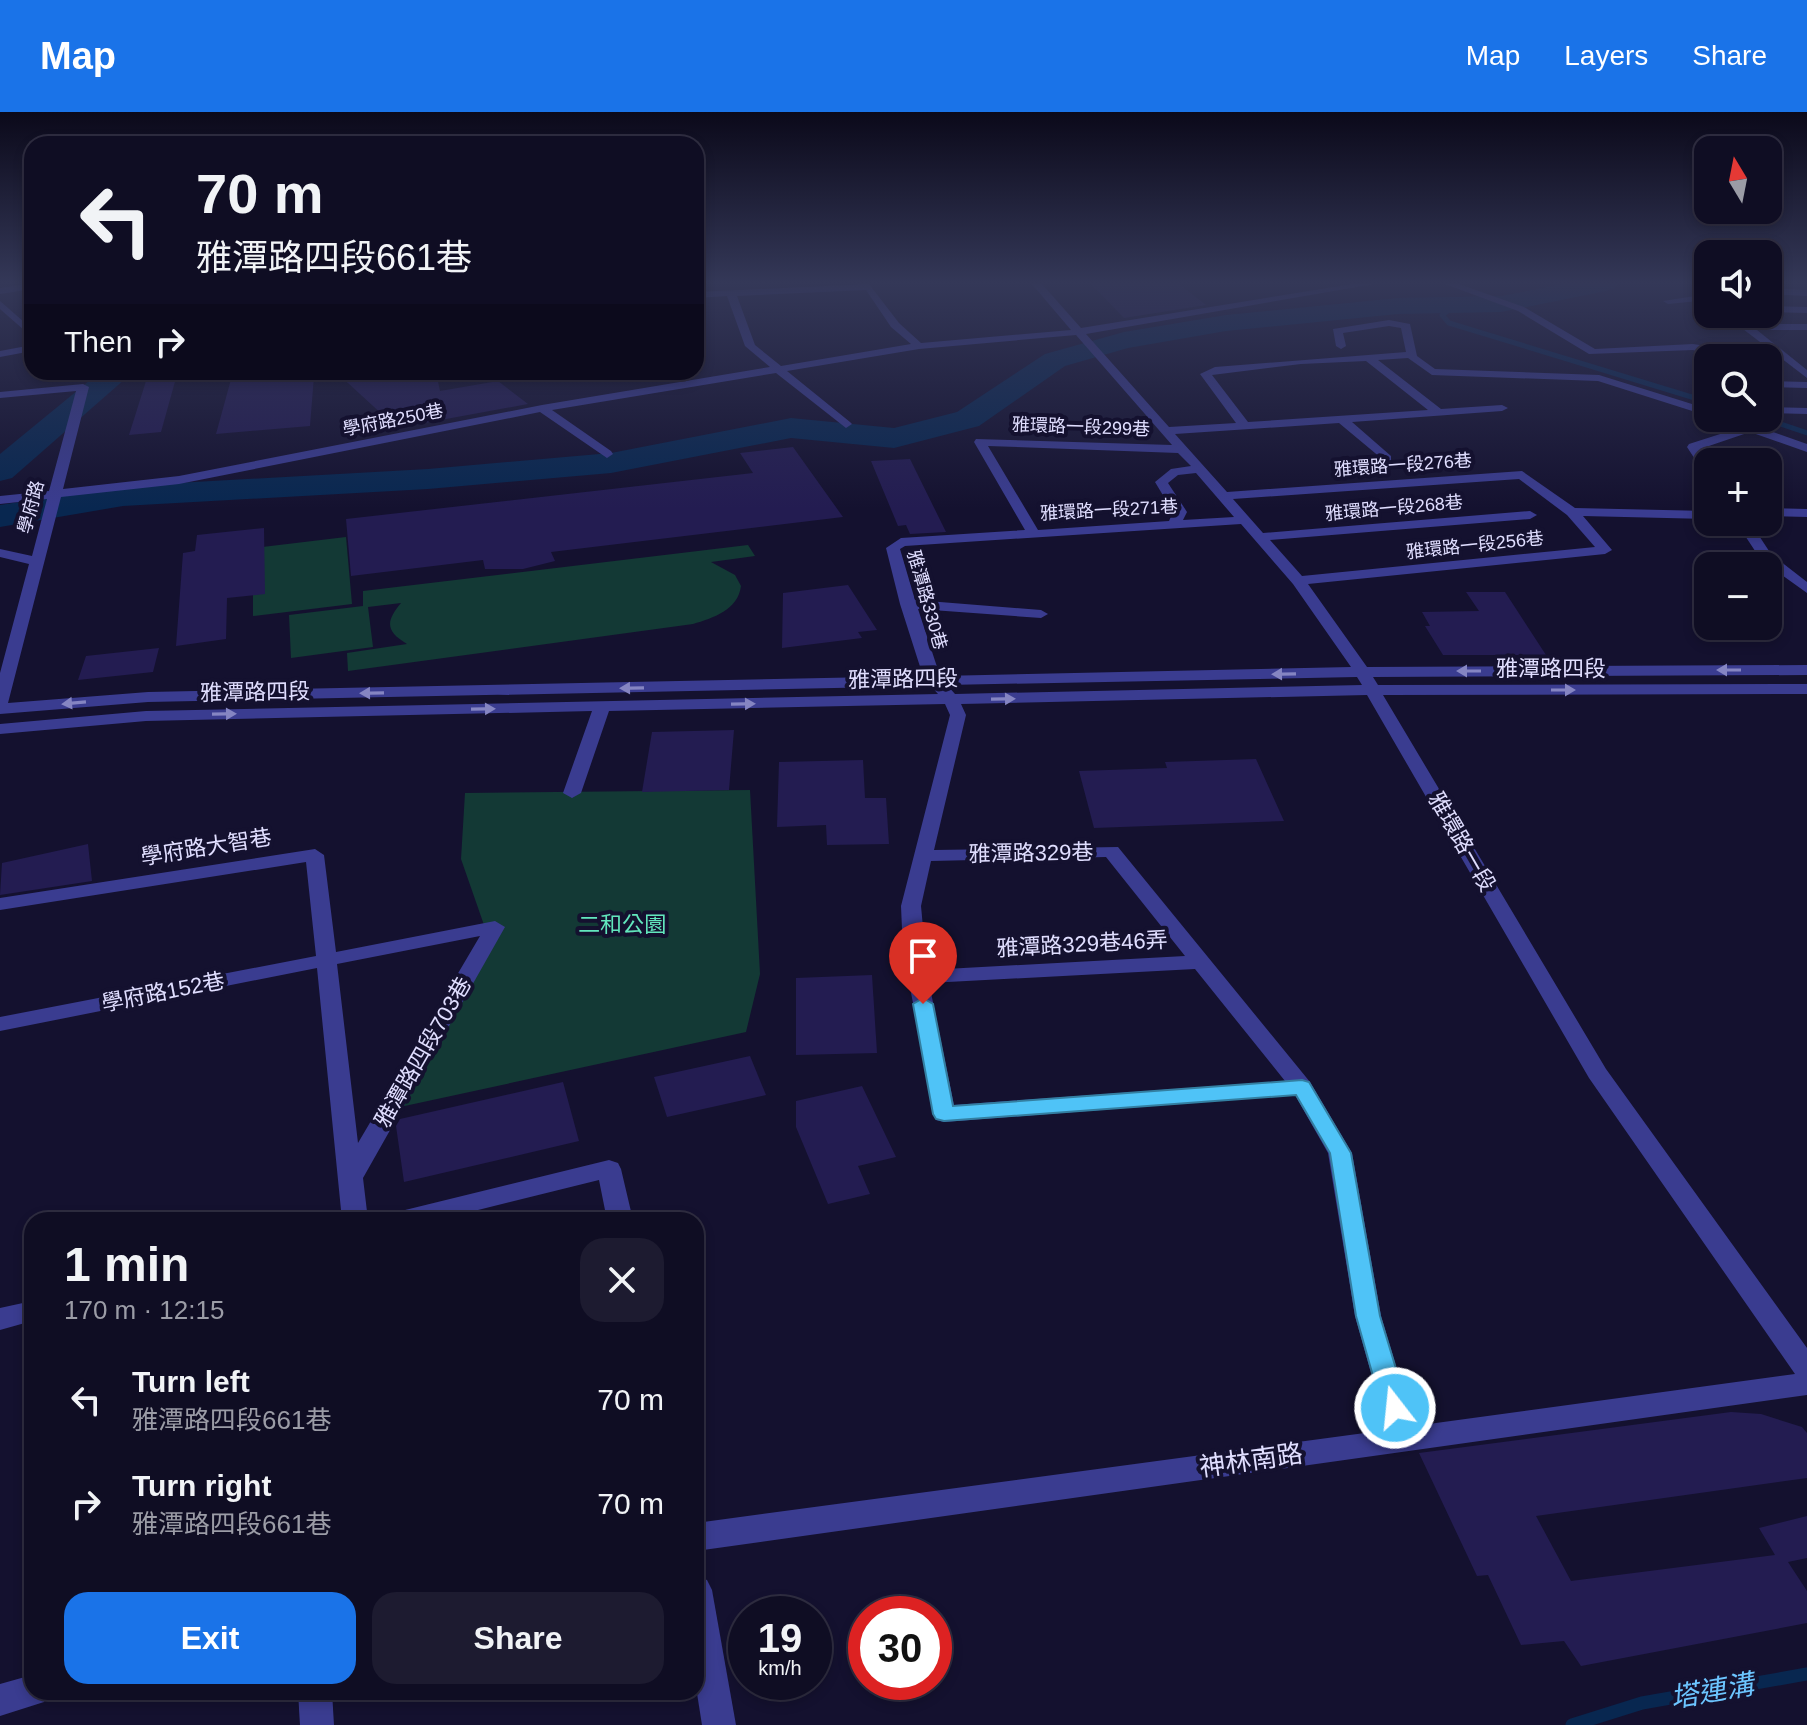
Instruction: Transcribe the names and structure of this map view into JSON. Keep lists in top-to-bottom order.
{
  "streets": {
    "street": [
      "學府路250巷",
      "雅環路一段299巷",
      "雅環路一段276巷",
      "學府路",
      "雅環路一段268巷",
      "雅環路一段271巷",
      "雅環路一段256巷",
      "雅潭路330巷",
      "雅潭路四段",
      "雅環路一段",
      "學府路大智巷",
      "雅潭路329巷",
      "雅潭路329巷46弄",
      "學府路152巷",
      "雅潭路四段703巷",
      "神林南路"
    ]
  },
  "crossings": [
    ["學府路250巷", "學府路"],
    ["雅環路一段299巷", "雅環路一段271巷"],
    ["雅環路一段299巷", "雅環路一段"],
    ["雅環路一段276巷", "雅環路一段256巷"],
    ["雅環路一段276巷", "雅環路一段"],
    ["雅環路一段268巷", "雅環路一段"],
    ["雅環路一段271巷", "雅潭路330巷"],
    ["雅環路一段271巷", "雅環路一段"],
    ["雅環路一段256巷", "雅環路一段"],
    ["雅潭路330巷", "雅潭路四段"],
    ["雅潭路四段", "雅環路一段"],
    ["學府路大智巷", "學府路152巷"],
    ["學府路大智巷", "雅潭路四段703巷"],
    ["雅潭路329巷", "雅潭路329巷46弄"],
    ["學府路152巷", "雅潭路四段703巷"]
  ],
  "water": ["塔連溝"],
  "parks": ["二和公園"],
  "north": "top",
  "page": {
    "header": "Map",
    "nav": ["Map", "Layers", "Share"],
    "map_buttons": ["+", "−"],
    "turn": ["70 m", "雅潭路四段661巷"],
    "then": "Then",
    "heading": ["1 min", "170 m · 12:15"],
    "list": [
      {
        "name": "Turn left",
        "note": "雅潭路四段661巷",
        "value": "70 m"
      },
      {
        "name": "Turn right",
        "note": "雅潭路四段661巷",
        "value": "70 m"
      }
    ],
    "buttons": ["Exit", "Share"],
    "speed": "19 km/h",
    "limit": "30"
  }
}
